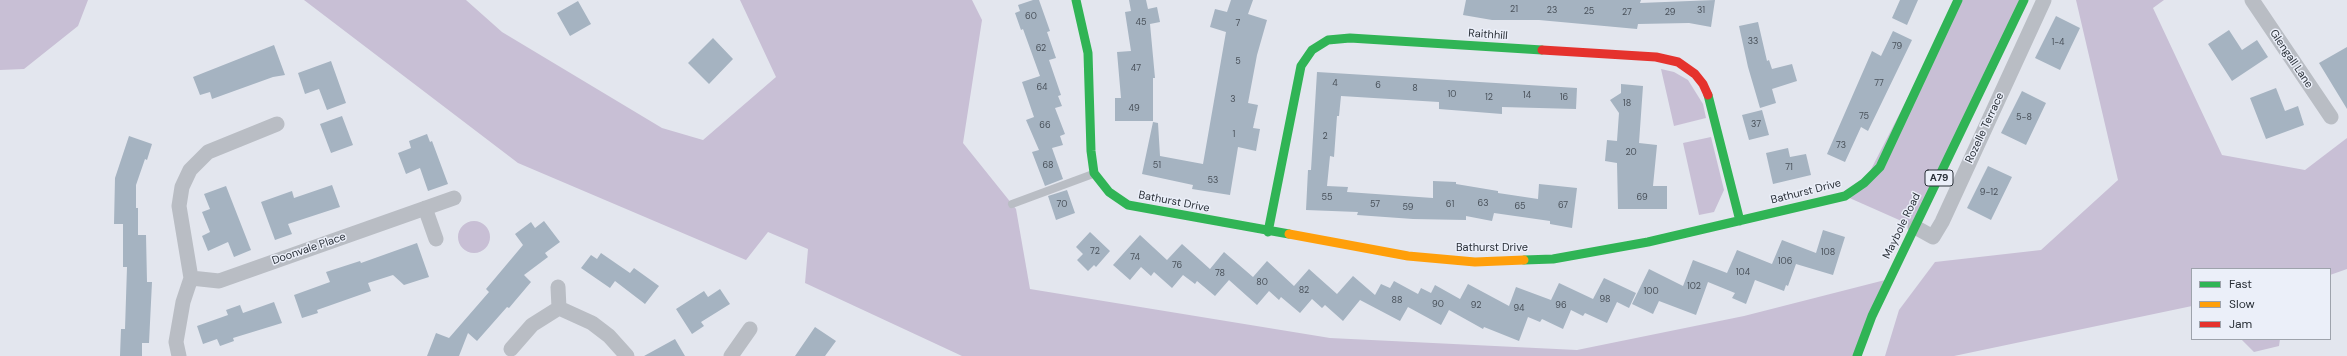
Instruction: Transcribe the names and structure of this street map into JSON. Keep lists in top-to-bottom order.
{
  "streets": {
    "street": [
      "Raithhill",
      "Glengall Lane",
      "Rozelle Terrace",
      "A79",
      "Bathurst Drive",
      "Maybole Road",
      "Doonvale Place"
    ]
  },
  "crossings": [
    ["Raithhill", "Bathurst Drive"],
    ["Rozelle Terrace", "Maybole Road"]
  ],
  "house_numbers": [
    "21",
    "23",
    "31",
    "25",
    "27",
    "29",
    "60",
    "45",
    "7",
    "33",
    "1-4",
    "79",
    "62",
    "5",
    "47",
    "4",
    "77",
    "6",
    "64",
    "8",
    "10",
    "14",
    "12",
    "16",
    "3",
    "18",
    "49",
    "75",
    "5-8",
    "37",
    "66",
    "1",
    "2",
    "73",
    "20",
    "68",
    "51",
    "71",
    "53",
    "9-12",
    "55",
    "69",
    "63",
    "70",
    "57",
    "61",
    "67",
    "65",
    "59",
    "72",
    "108",
    "74",
    "106",
    "76",
    "104",
    "78",
    "80",
    "102",
    "82",
    "100",
    "98",
    "88",
    "90",
    "92",
    "96",
    "94"
  ],
  "legend": ["Fast", "Slow", "Jam"]
}
